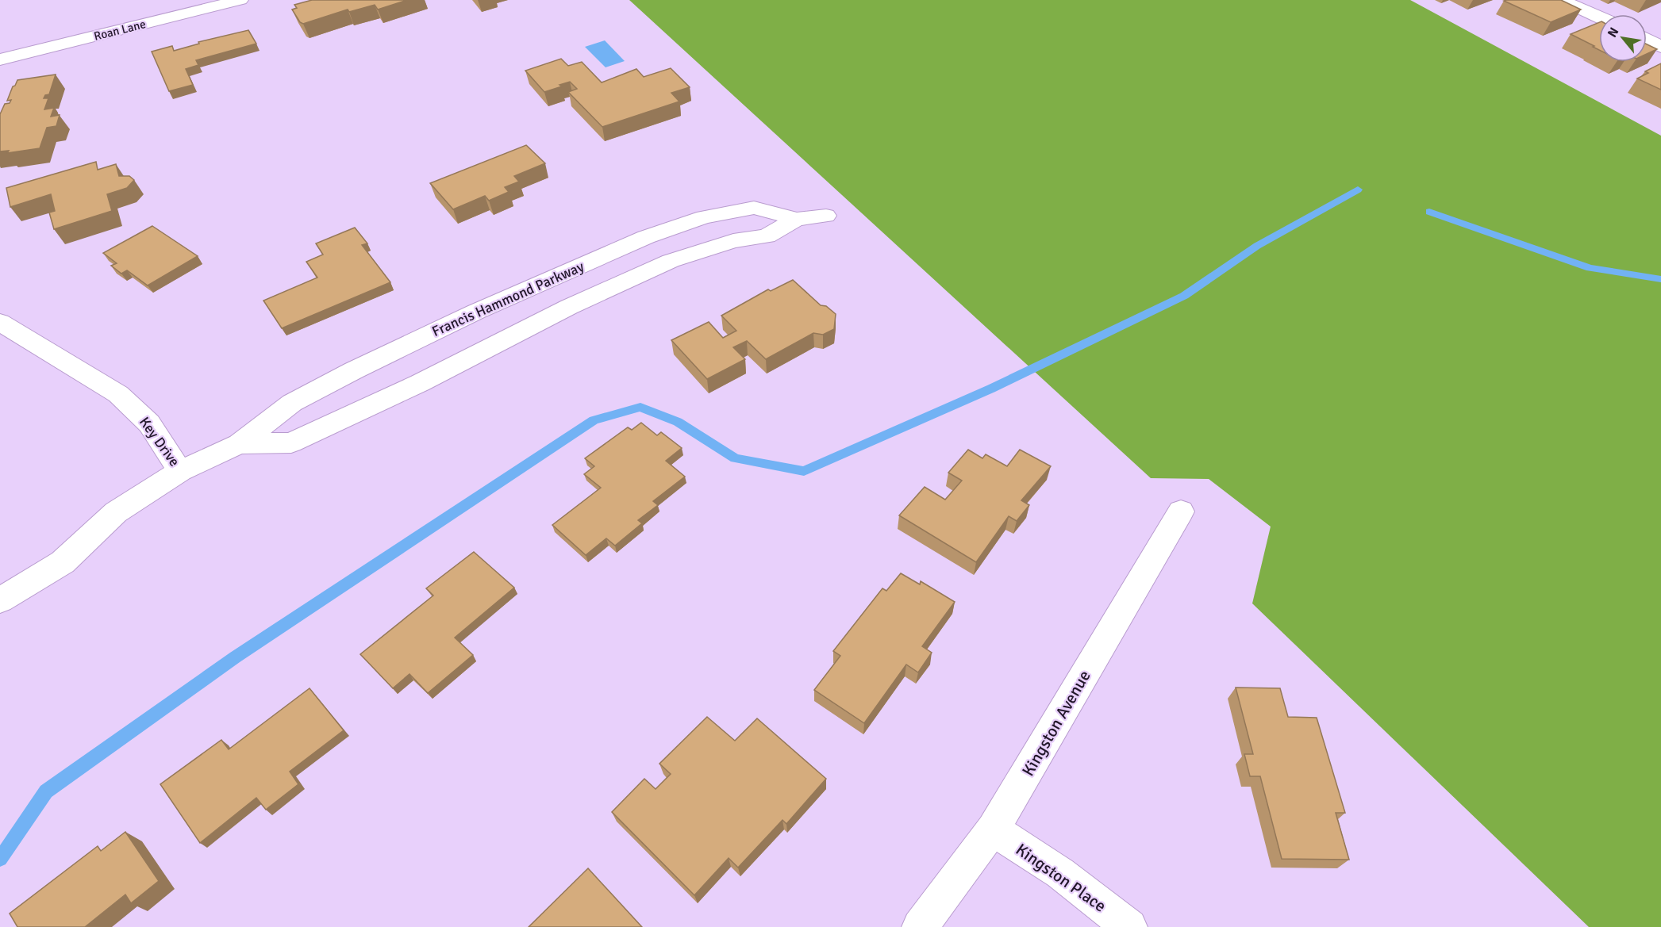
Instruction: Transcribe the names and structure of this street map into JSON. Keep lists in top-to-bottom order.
{
  "streets": {
    "street": [
      "Roan Lane",
      "Francis Hammond Parkway",
      "Key Drive",
      "Kingston Avenue",
      "Kingston Place"
    ]
  },
  "crossings": [
    ["Francis Hammond Parkway", "Key Drive"],
    ["Kingston Avenue", "Kingston Place"]
  ],
  "north": "top left"
}
